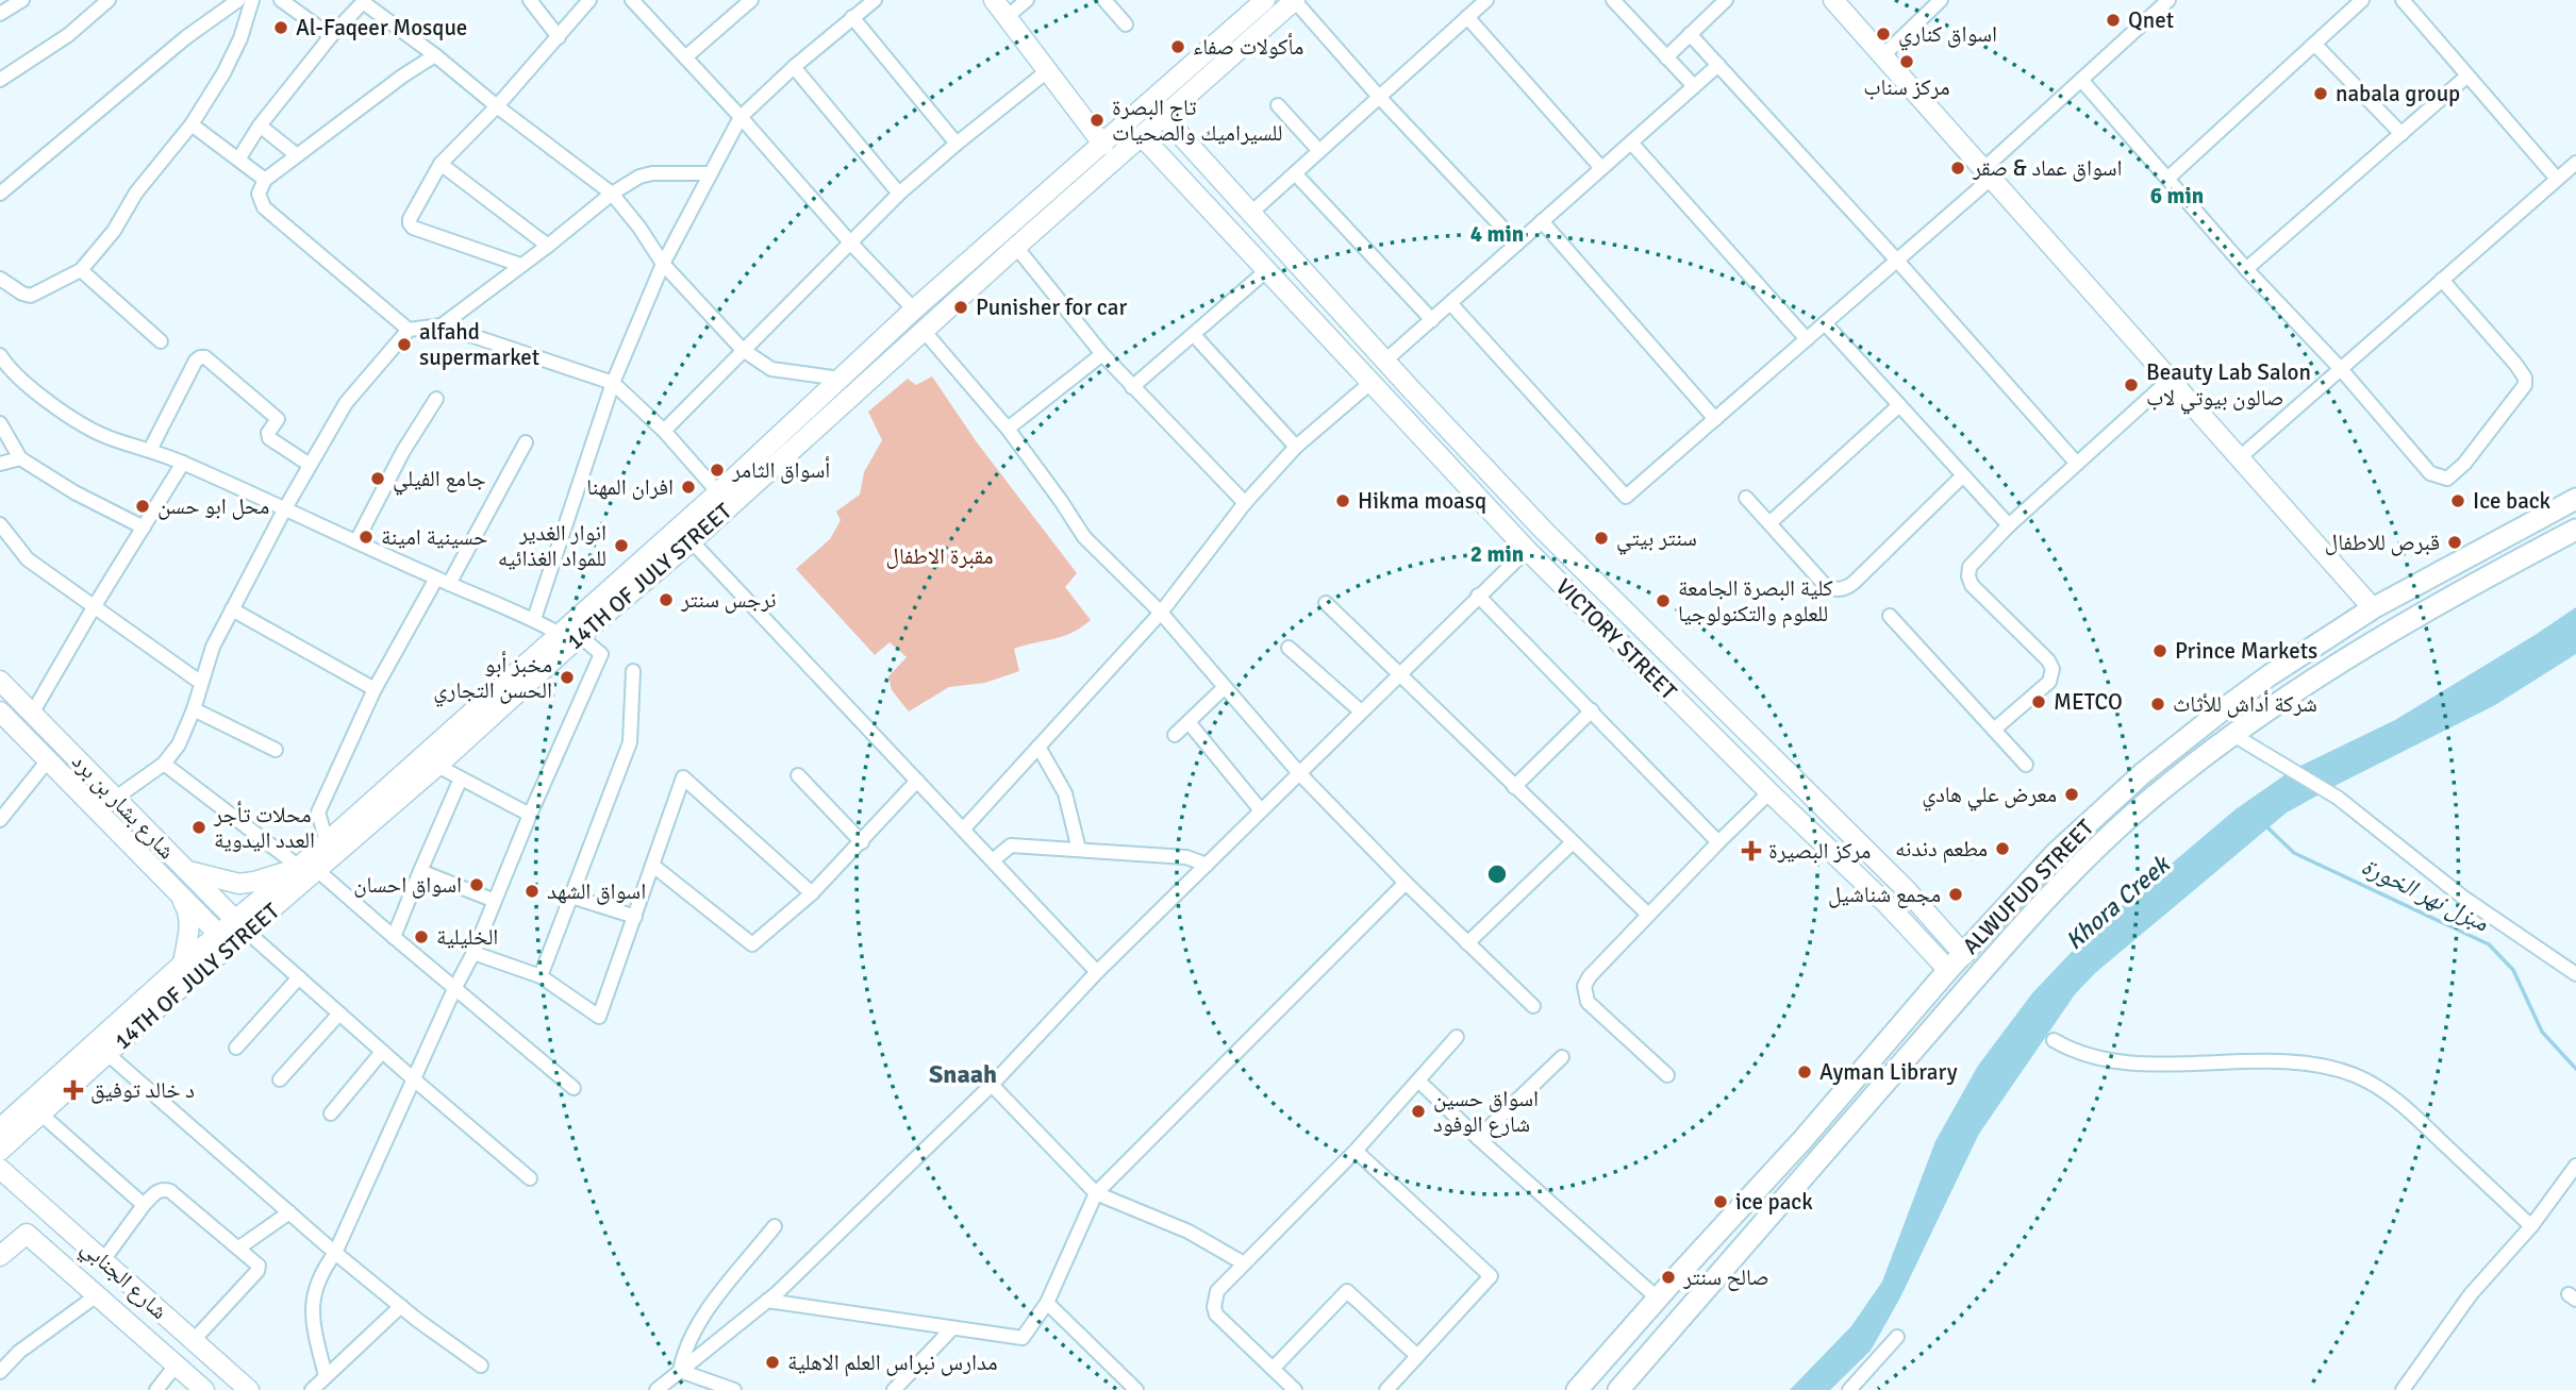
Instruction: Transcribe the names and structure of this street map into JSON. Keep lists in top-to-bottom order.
{
  "streets": {
    "main road": [
      "14TH OF JULY STREET",
      "VICTORY STREET",
      "شارع بشار بن برد",
      "ALWUFUD STREET",
      "شارع الجنابي"
    ]
  },
  "crossings": [
    ["14TH OF JULY STREET", "VICTORY STREET"],
    ["14TH OF JULY STREET", "شارع بشار بن برد"],
    ["VICTORY STREET", "ALWUFUD STREET"]
  ],
  "districts": ["Snaah"],
  "water": ["مبزل نهر الخورة", "Khora Creek"],
  "parks": ["مقبرة الاطفال"],
  "places": {
    "other": [
      "Qnet",
      "Al-Faqeer Mosque",
      "اسواق كناري",
      "مأكولات صفاء",
      "مركز سناب",
      "nabala group",
      "تاج البصرة للسيراميك والصحيات",
      "اسواق عماد & صقر",
      "Punisher for car",
      "alfahd supermarket",
      "Beauty Lab Salon صالون بيوتي لاب",
      "أسواق الثامر",
      "جامع الفيلي",
      "افران المهنا",
      "Hikma moasq",
      "Ice back",
      "محل ابو حسن",
      "حسينية امينة",
      "سنتر بيتي",
      "قبرص للاطفال",
      "انوار الغدير للمواد الغذائيه",
      "نرجس سنتر",
      "كلية البصرة الجامعة للعلوم والتكنولوجيا",
      "Prince Markets",
      "مخبز أبو الحسن التجاري",
      "METCO",
      "شركة أداش للأثاث",
      "معرض علي هادي",
      "محلات تأجر العدد اليدوية",
      "مطعم دندنه",
      "اسواق احسان",
      "اسواق الشهد",
      "مجمع شناشيل",
      "الخليلية",
      "Ayman Library",
      "اسواق حسين شارع الوفود",
      "ice pack",
      "صالح سنتر",
      "مدارس نبراس العلم الاهلية"
    ],
    "health": ["مركز البصيرة", "د خالد توفيق"]
  },
  "rings": ["6 min", "4 min", "2 min"]
}
